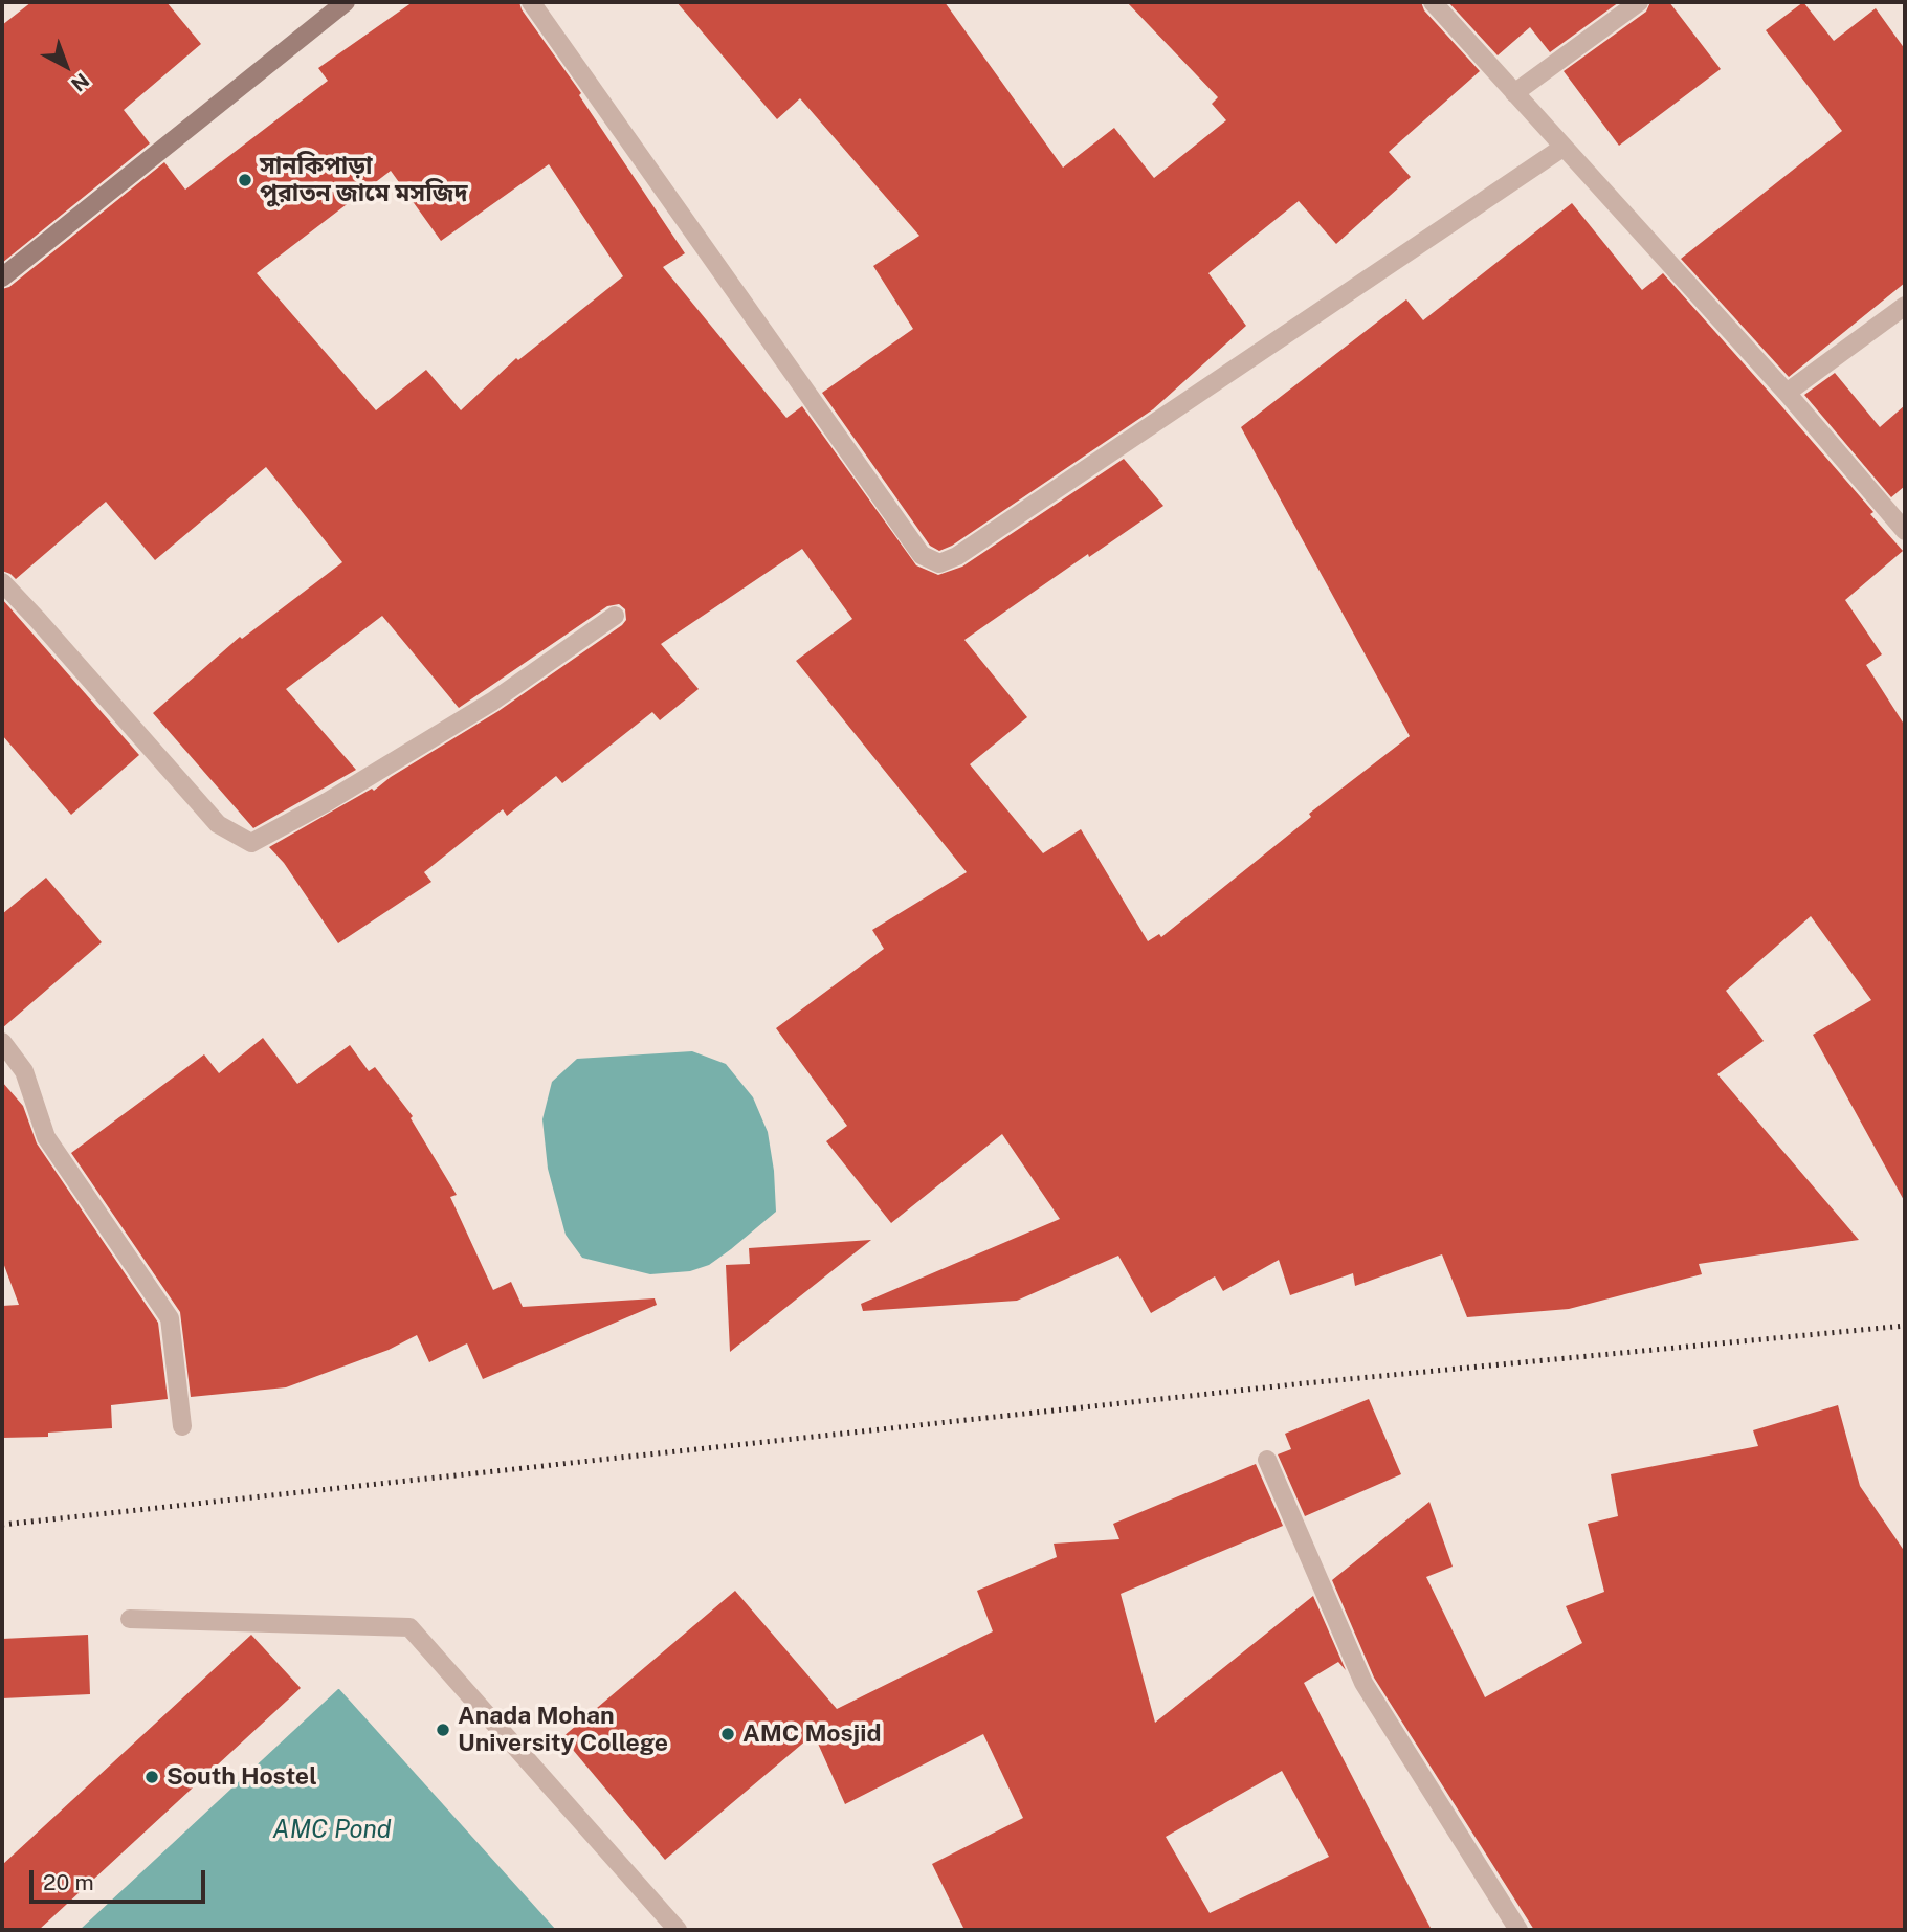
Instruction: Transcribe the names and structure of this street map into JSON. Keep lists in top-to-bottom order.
{
  "water": ["AMC Pond"],
  "places": [
    "সানকিপাড়া পুরাতন জামে মসজিদ",
    "Anada Mohan University College",
    "AMC Mosjid",
    "South Hostel"
  ],
  "scale_bar": "20 m",
  "north": "bottom right"
}
